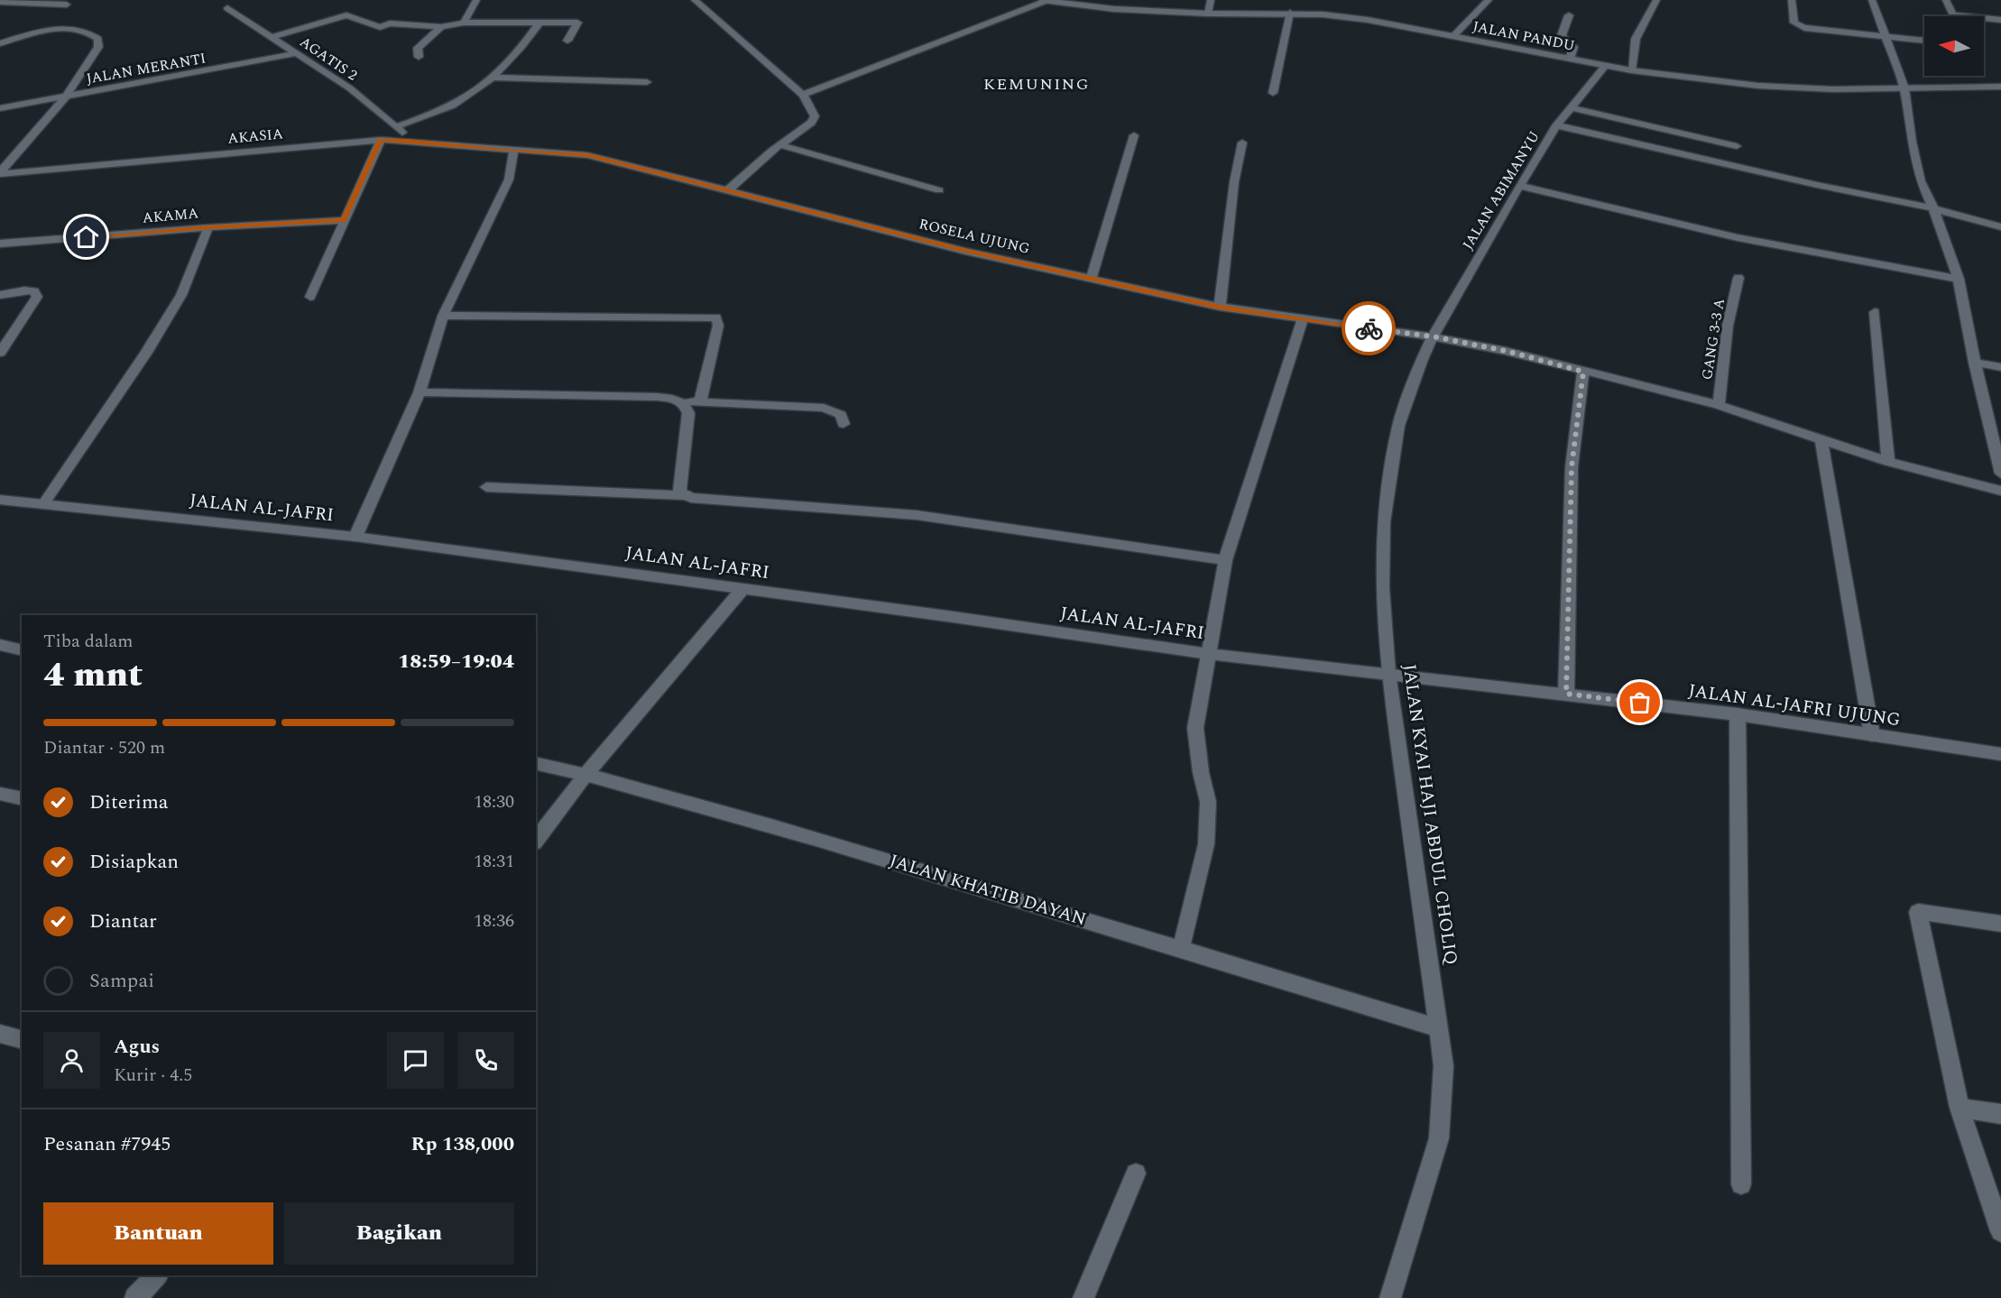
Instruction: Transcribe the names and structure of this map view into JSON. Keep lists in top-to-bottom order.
{
  "streets": {
    "street": [
      "JALAN PANDU",
      "AGATIS 2",
      "JALAN MERANTI",
      "AKASIA",
      "JALAN ABIMANYU",
      "AKAMA",
      "ROSELA UJUNG",
      "GANG 3-3 A",
      "JALAN AL-JAFRI",
      "JALAN AL-JAFRI UJUNG",
      "JALAN KYAI HAJI ABDUL CHOLIQ",
      "JALAN KHATIB DAYAN"
    ]
  },
  "crossings": [
    ["JALAN PANDU", "JALAN ABIMANYU"],
    ["AGATIS 2", "JALAN MERANTI"],
    ["AGATIS 2", "AKASIA"],
    ["AKASIA", "ROSELA UJUNG"],
    ["JALAN ABIMANYU", "ROSELA UJUNG"],
    ["JALAN ABIMANYU", "JALAN KYAI HAJI ABDUL CHOLIQ"],
    ["ROSELA UJUNG", "GANG 3-3 A"],
    ["ROSELA UJUNG", "JALAN KYAI HAJI ABDUL CHOLIQ"],
    ["JALAN AL-JAFRI", "JALAN AL-JAFRI UJUNG"],
    ["JALAN AL-JAFRI", "JALAN KYAI HAJI ABDUL CHOLIQ"],
    ["JALAN AL-JAFRI UJUNG", "JALAN KYAI HAJI ABDUL CHOLIQ"],
    ["JALAN KYAI HAJI ABDUL CHOLIQ", "JALAN KHATIB DAYAN"]
  ],
  "districts": ["KEMUNING"],
  "north": "left",
  "page": {
    "heading": ["4 mnt", "Tiba dalam", "18:59–19:04"],
    "panel": [
      "Agus",
      "Kurir · 4.5",
      "Pesanan #7945",
      "Rp 138,000"
    ],
    "bar": "Diantar · 520 m",
    "list": [
      ["Diterima", "18:30"],
      ["Disiapkan", "18:31"],
      ["Diantar", "18:36"],
      "Sampai"
    ],
    "buttons": ["Bantuan", "Bagikan"]
  }
}
